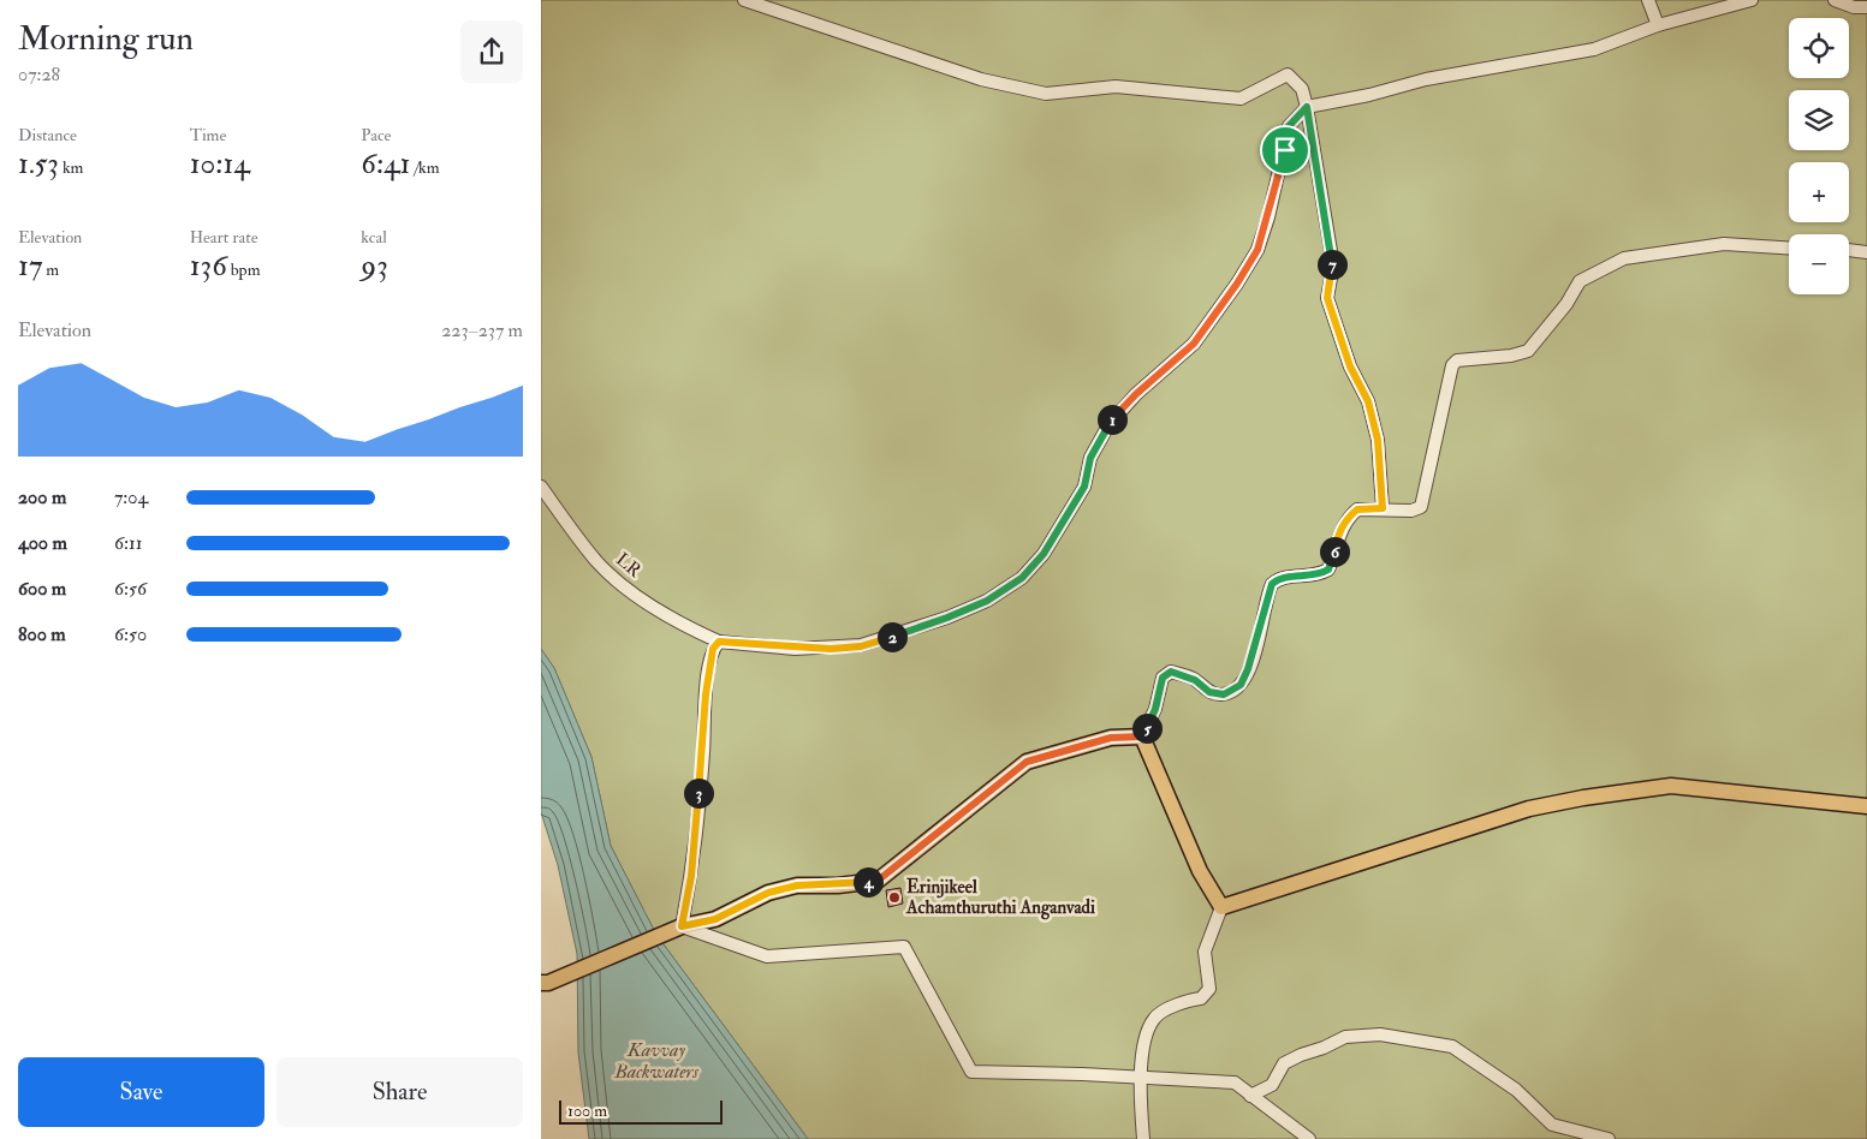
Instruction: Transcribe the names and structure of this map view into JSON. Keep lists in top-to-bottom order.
{
  "streets": {
    "street": ["LR"]
  },
  "water": ["Kavvay Backwaters"],
  "places": ["Erinjikeel Achamthuruthi Anganvadi"],
  "scale_bar": "100 m",
  "page": {
    "heading": ["Morning run", "07:28"],
    "map_buttons": ["+", "−"],
    "stats": [
      ["Distance", "1.53 km"],
      ["Time", "10:14"],
      ["Pace", "6:41 /km"],
      ["Elevation", "17 m"],
      ["Heart rate", "136 bpm"],
      ["kcal", "93"]
    ],
    "pins": [
      "7",
      "1",
      "6",
      "2",
      "5",
      "3",
      "4"
    ],
    "chart": ["Elevation", "223–237 m"],
    "list": [
      {
        "name": "200 m",
        "note": "7:04"
      },
      {
        "name": "400 m",
        "note": "6:11"
      },
      {
        "name": "600 m",
        "note": "6:56"
      },
      {
        "name": "800 m",
        "note": "6:50"
      }
    ],
    "buttons": ["Save", "Share"],
    "scale": "100 m"
  }
}
